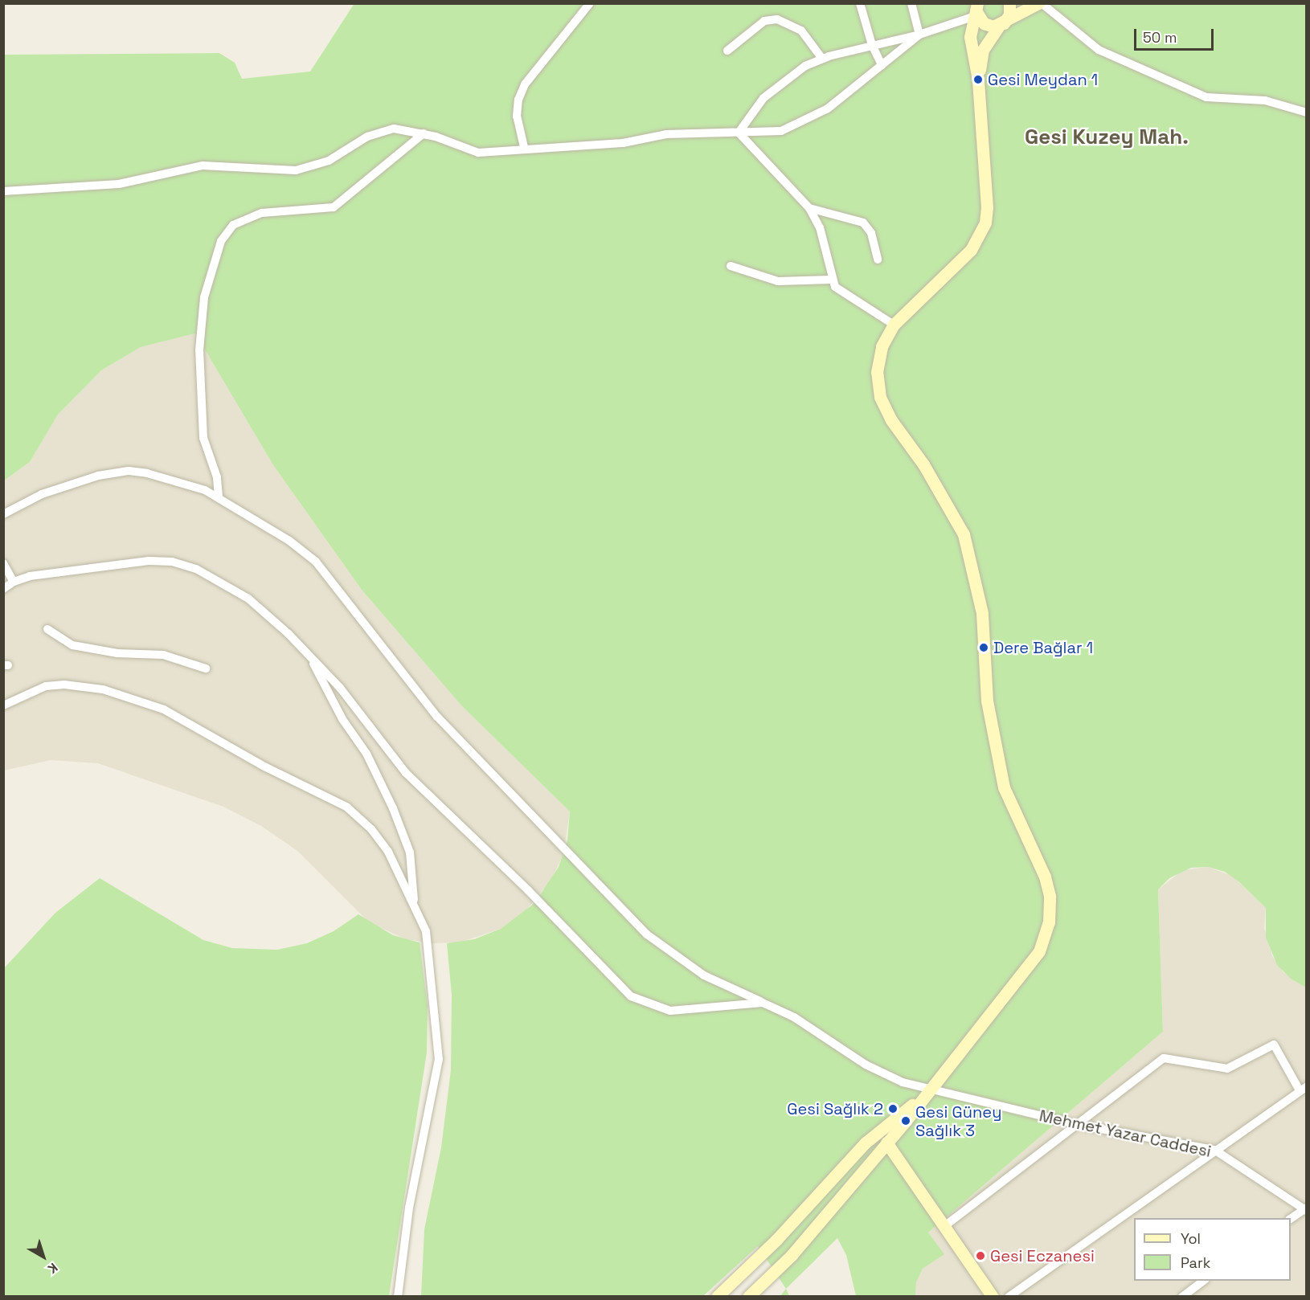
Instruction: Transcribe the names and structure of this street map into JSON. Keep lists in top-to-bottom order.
{
  "streets": {
    "street": ["Mehmet Yazar Caddesi"]
  },
  "districts": ["Gesi Kuzey Mah."],
  "places": [
    "Gesi Meydan 1",
    "Dere Bağlar 1",
    "Gesi Sağlık 2",
    "Gesi Güney Sağlık 3",
    "Gesi Eczanesi"
  ],
  "legend": ["Yol", "Park"],
  "scale_bar": "50 m",
  "north": "bottom right"
}
